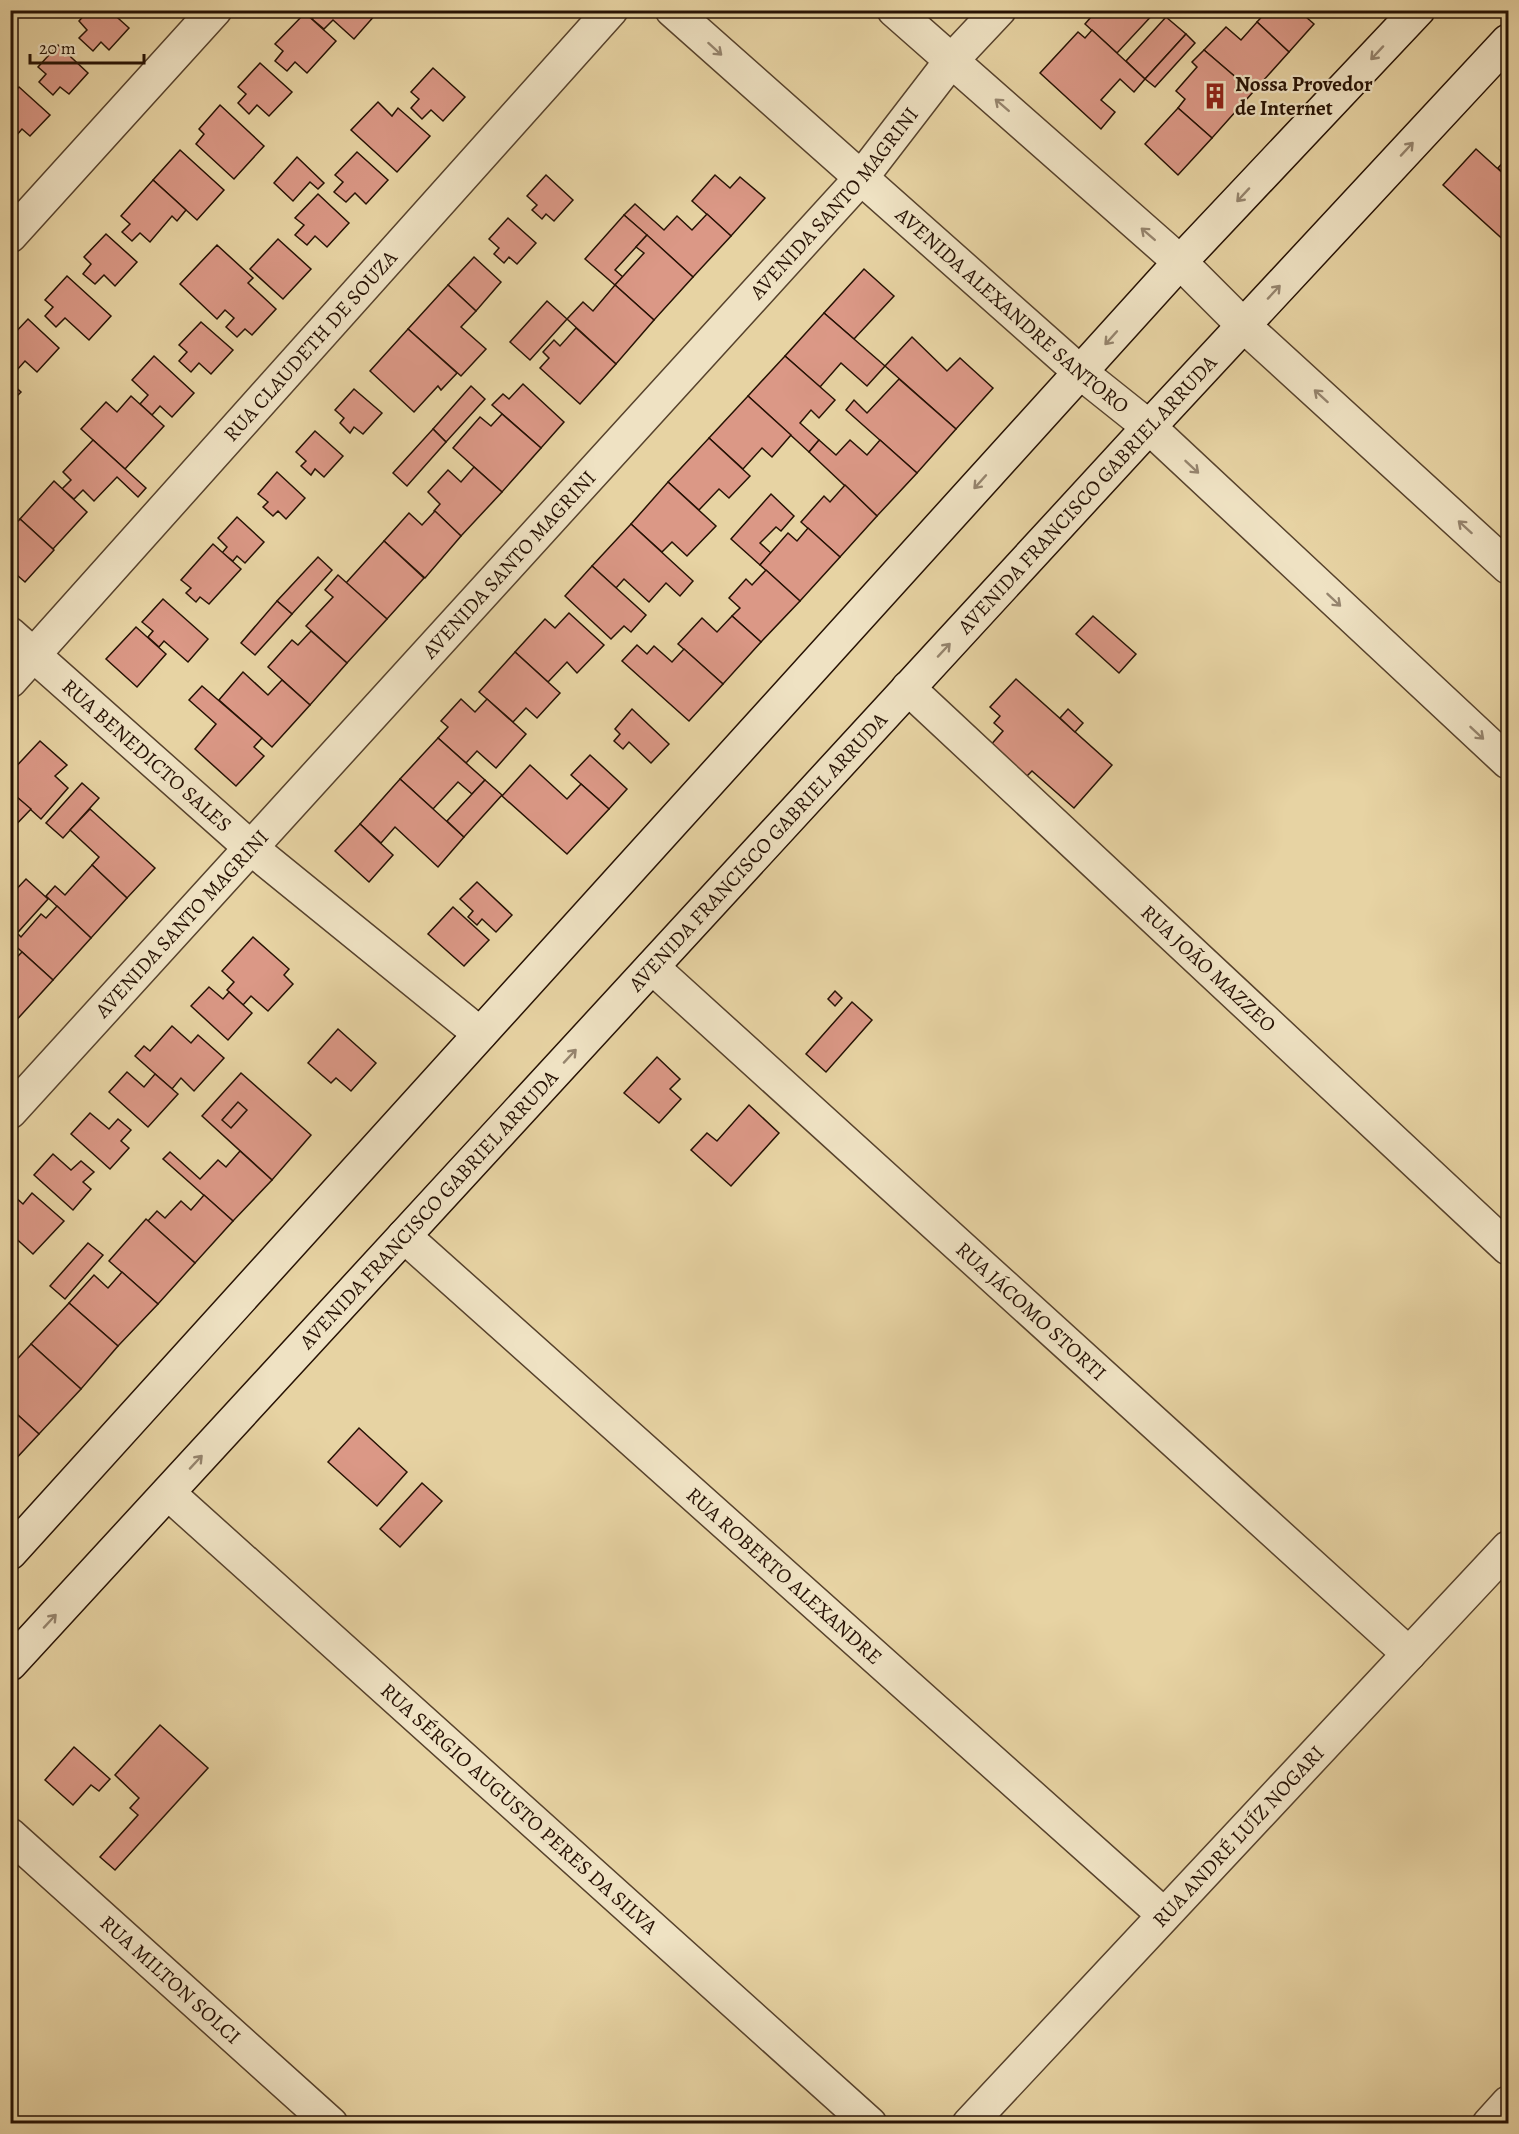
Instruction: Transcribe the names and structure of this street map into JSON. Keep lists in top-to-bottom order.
{
  "streets": {
    "street": [
      "AVENIDA SANTO MAGRINI",
      "AVENIDA ALEXANDRE SANTORO",
      "RUA CLAUDETH DE SOUZA",
      "AVENIDA FRANCISCO GABRIEL ARRUDA",
      "RUA BENEDICTO SALES",
      "RUA JOÃO MAZZEO",
      "RUA JÁCOMO STORTI",
      "RUA ROBERTO ALEXANDRE",
      "RUA SÉRGIO AUGUSTO PERES DA SILVA",
      "RUA ANDRÉ LUÍZ NOGARI",
      "RUA MILTON SOLCI"
    ]
  },
  "crossings": [
    ["AVENIDA SANTO MAGRINI", "AVENIDA ALEXANDRE SANTORO"],
    ["AVENIDA SANTO MAGRINI", "RUA BENEDICTO SALES"],
    ["AVENIDA ALEXANDRE SANTORO", "AVENIDA FRANCISCO GABRIEL ARRUDA"],
    ["RUA CLAUDETH DE SOUZA", "RUA BENEDICTO SALES"],
    ["AVENIDA FRANCISCO GABRIEL ARRUDA", "RUA JOÃO MAZZEO"],
    ["AVENIDA FRANCISCO GABRIEL ARRUDA", "RUA JÁCOMO STORTI"],
    ["AVENIDA FRANCISCO GABRIEL ARRUDA", "RUA ROBERTO ALEXANDRE"],
    ["AVENIDA FRANCISCO GABRIEL ARRUDA", "RUA SÉRGIO AUGUSTO PERES DA SILVA"],
    ["RUA JÁCOMO STORTI", "RUA ANDRÉ LUÍZ NOGARI"],
    ["RUA ROBERTO ALEXANDRE", "RUA ANDRÉ LUÍZ NOGARI"]
  ],
  "places": {
    "building": ["Nossa Provedor de Internet"]
  },
  "scale_bar": "20 m"
}
